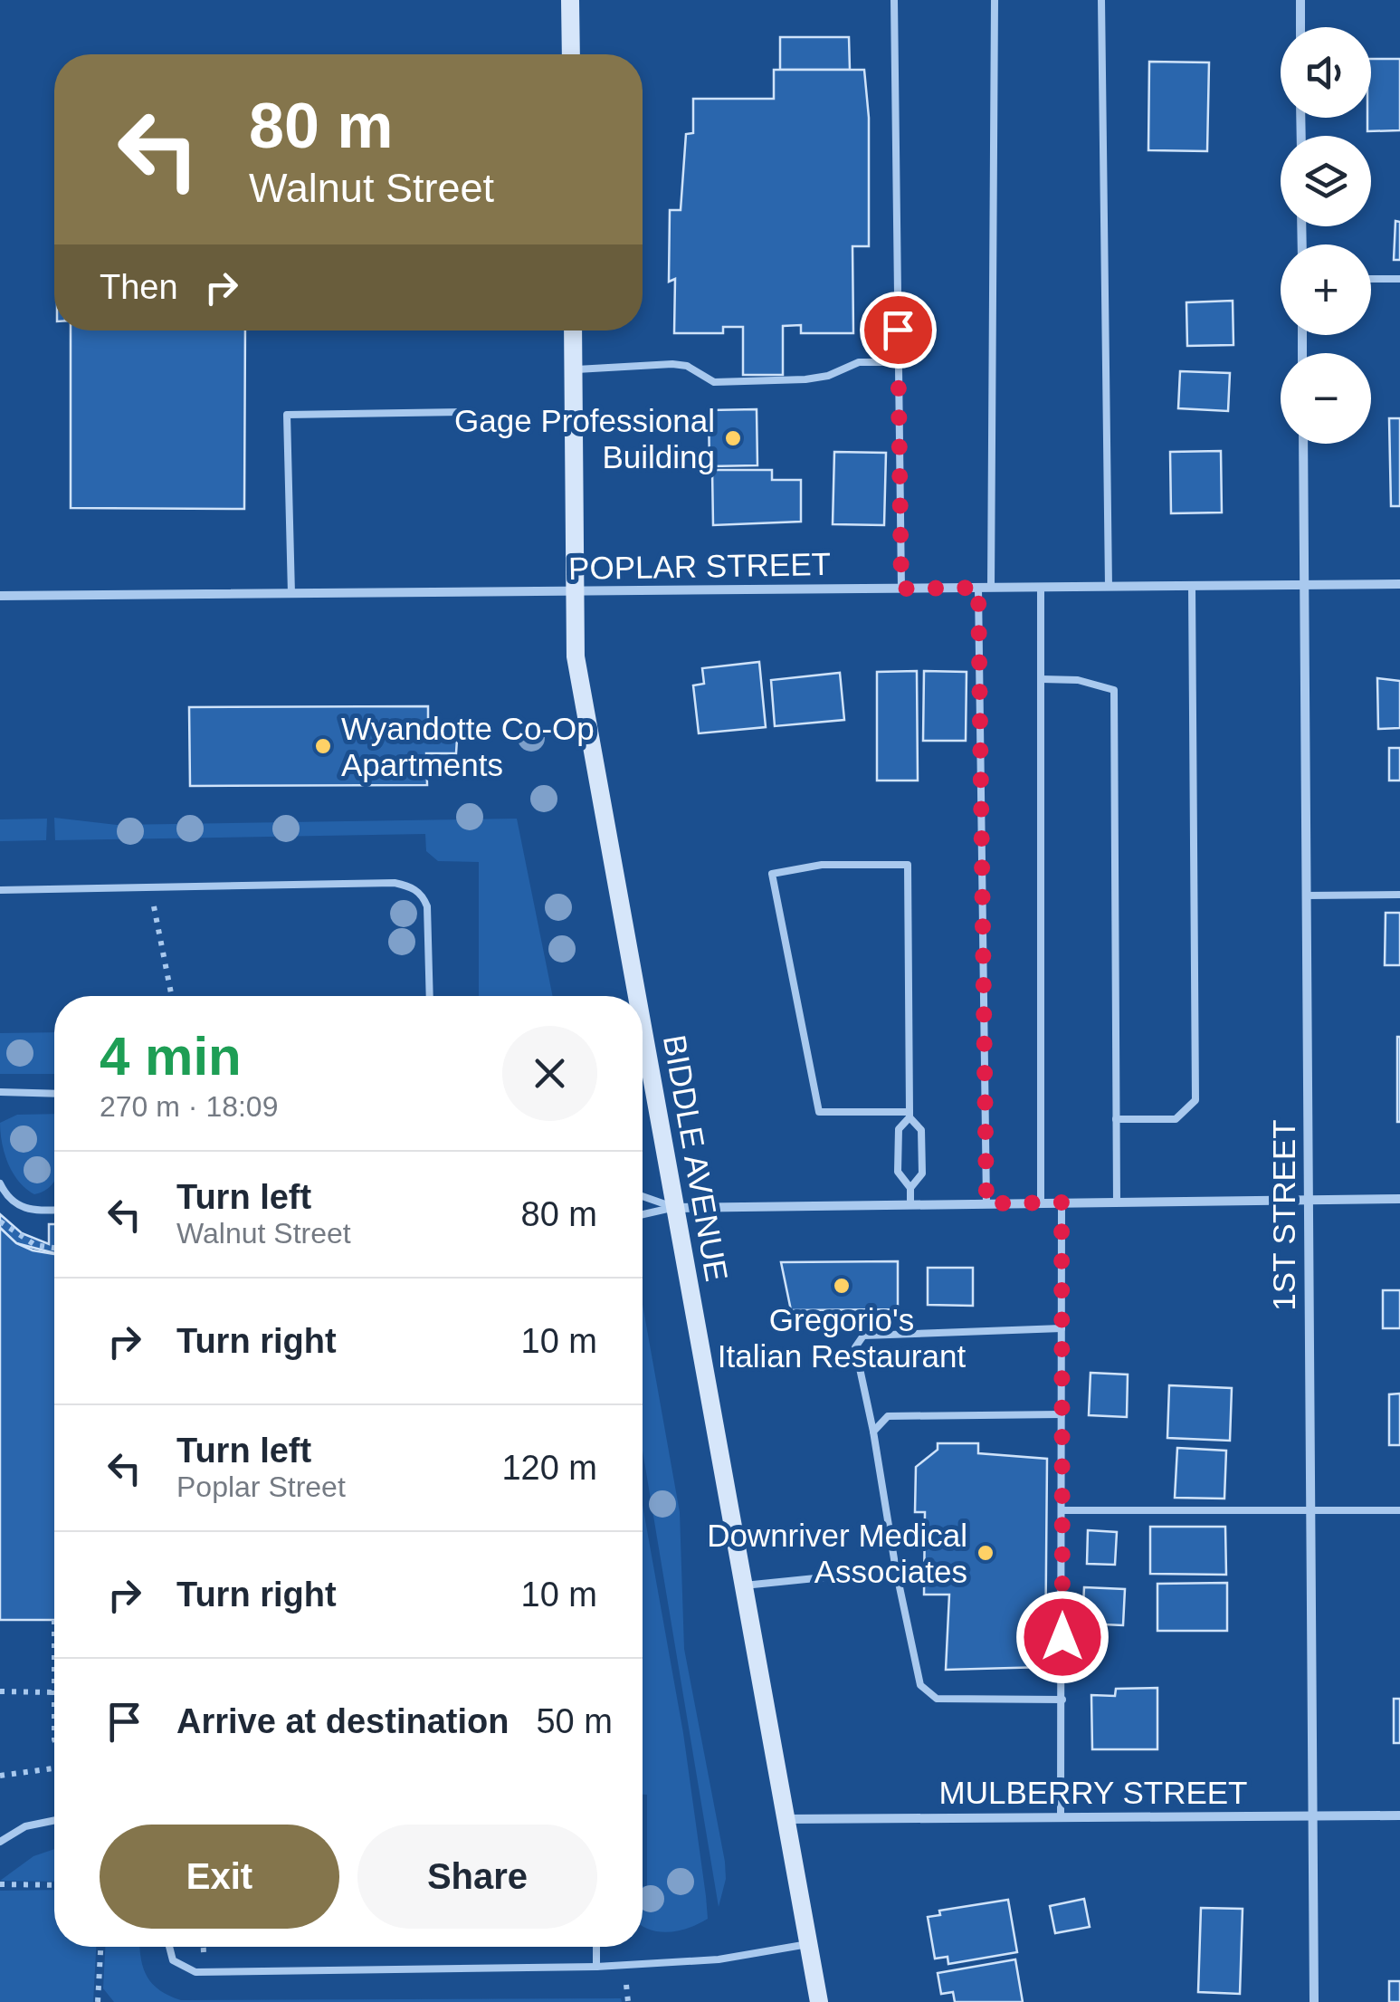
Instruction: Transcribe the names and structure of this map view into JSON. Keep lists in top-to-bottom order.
{
  "streets": {
    "main road": ["BIDDLE AVENUE"],
    "street": ["POPLAR STREET", "1ST STREET", "MULBERRY STREET"]
  },
  "crossings": [
    ["POPLAR STREET", "BIDDLE AVENUE"],
    ["POPLAR STREET", "1ST STREET"],
    ["BIDDLE AVENUE", "MULBERRY STREET"],
    ["1ST STREET", "MULBERRY STREET"]
  ],
  "places": [
    "Gage Professional Building",
    "Wyandotte Co-Op Apartments",
    "Gregorio's Italian Restaurant",
    "Downriver Medical Associates"
  ],
  "page": {
    "map_buttons": ["+", "−"],
    "turn": ["80 m", "Walnut Street"],
    "then": "Then",
    "heading": ["4 min", "270 m · 18:09"],
    "list": [
      {
        "name": "Turn left",
        "note": "Walnut Street",
        "value": "80 m"
      },
      {
        "name": "Turn right",
        "value": "10 m"
      },
      {
        "name": "Turn left",
        "note": "Poplar Street",
        "value": "120 m"
      },
      {
        "name": "Turn right",
        "value": "10 m"
      },
      {
        "name": "Arrive at destination",
        "value": "50 m"
      }
    ],
    "buttons": ["Exit", "Share"]
  }
}
